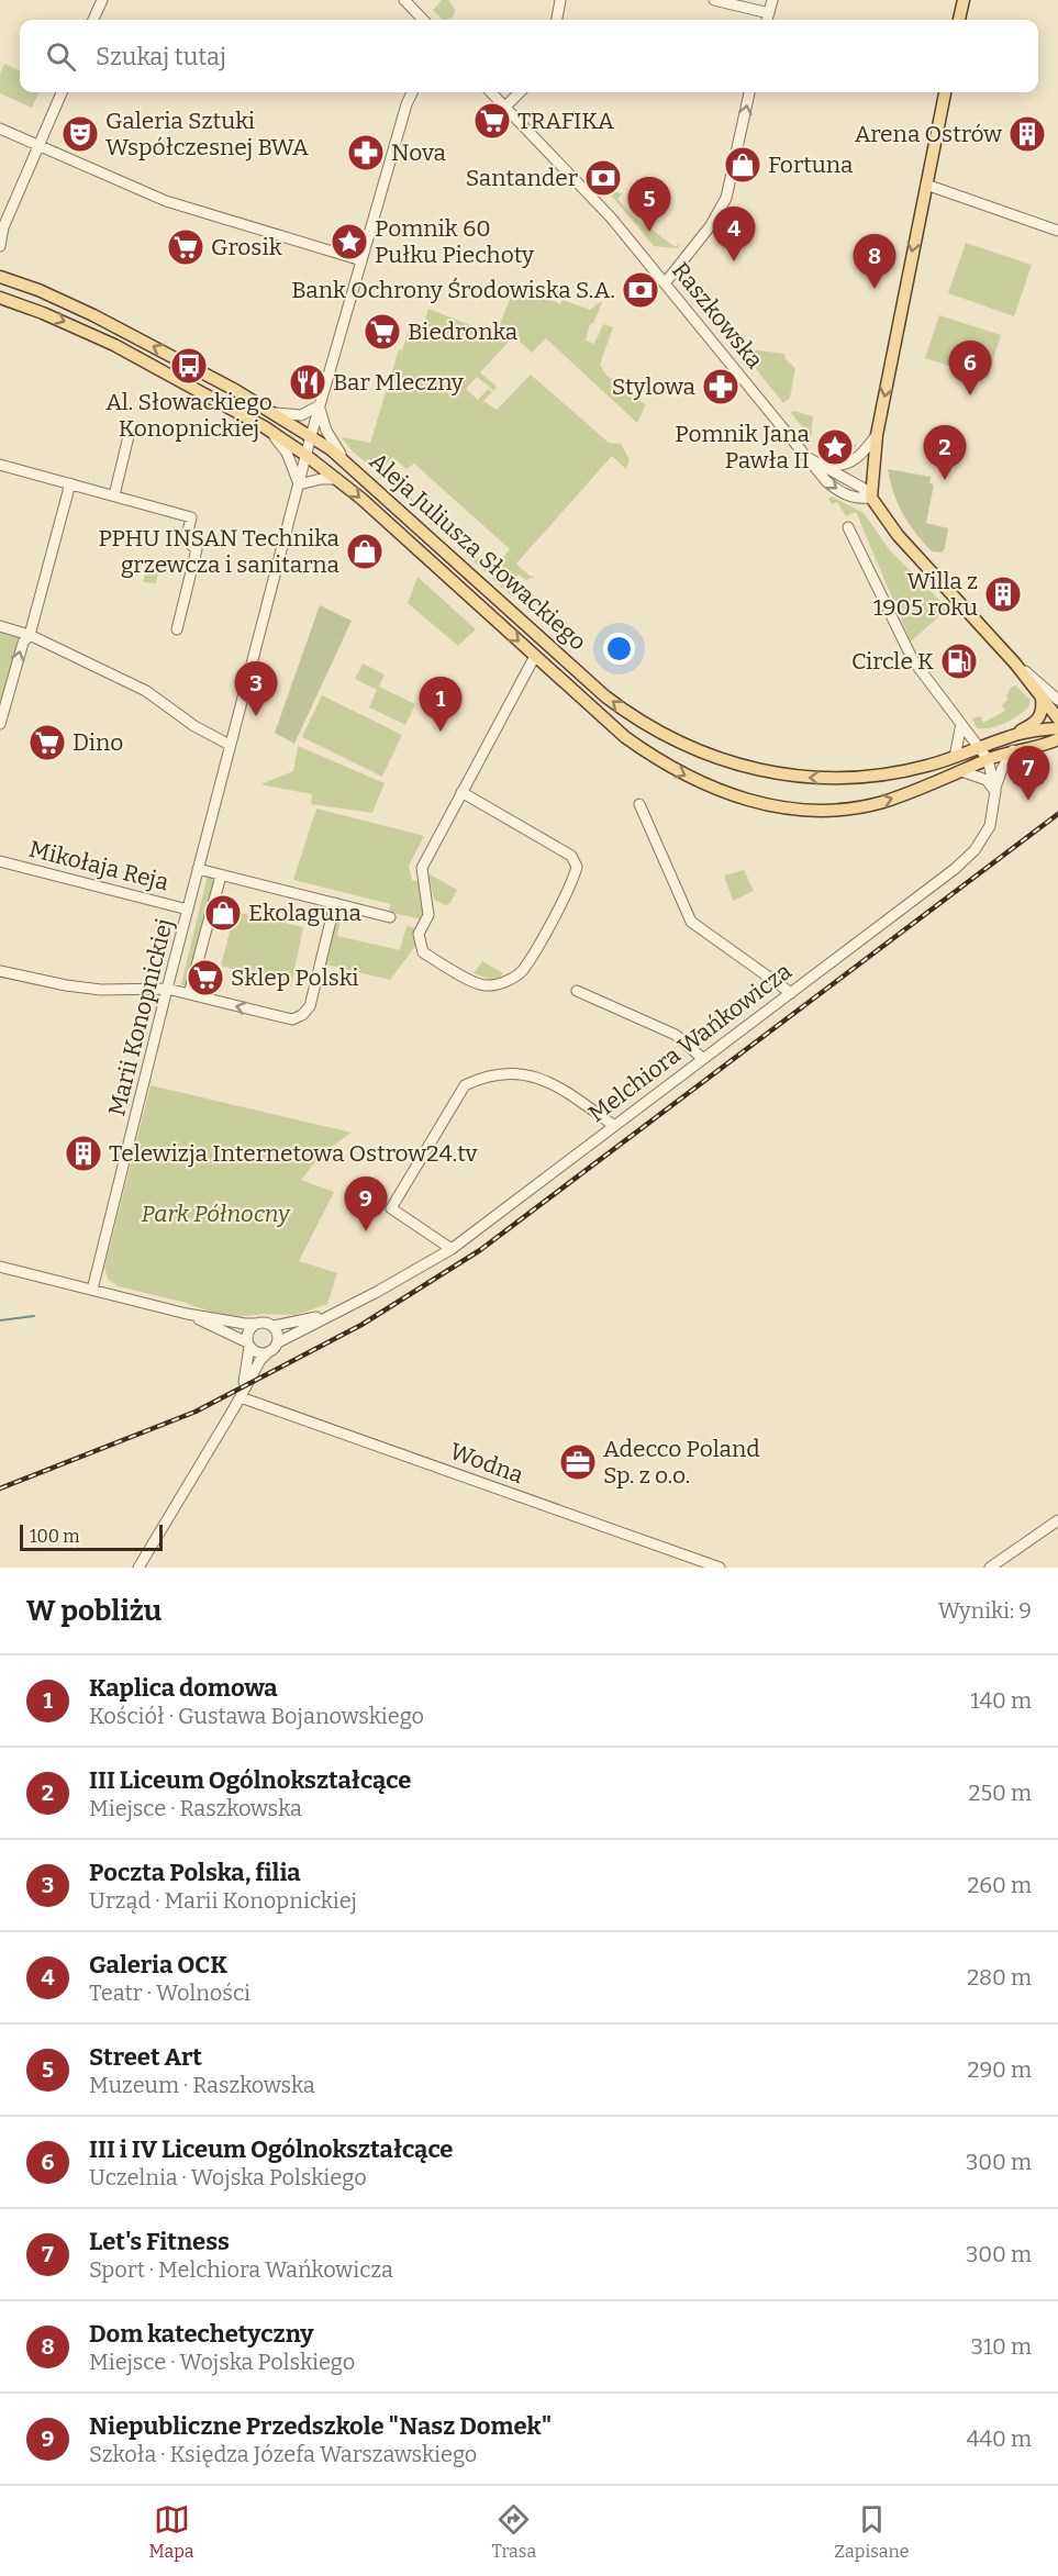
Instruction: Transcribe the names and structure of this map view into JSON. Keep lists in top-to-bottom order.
{
  "streets": {
    "main road": ["Raszkowska", "Aleja Juliusza Słowackiego"],
    "street": [
      "Mikołaja Reja",
      "Marii Konopnickiej",
      "Melchiora Wańkowicza",
      "Wodna"
    ]
  },
  "crossings": [
    ["Aleja Juliusza Słowackiego", "Marii Konopnickiej"],
    ["Aleja Juliusza Słowackiego", "Melchiora Wańkowicza"],
    ["Mikołaja Reja", "Marii Konopnickiej"]
  ],
  "parks": ["Park Północny"],
  "places": {
    "supermarket": [
      "TRAFIKA",
      "Grosik",
      "Biedronka",
      "Dino",
      "Sklep Polski"
    ],
    "theatre": ["Galeria Sztuki Współczesnej BWA"],
    "building": ["Arena Ostrów", "Willa z 1905 roku", "Telewizja Internetowa Ostrow24.tv"],
    "pharmacy": ["Nova", "Stylowa"],
    "shop": ["Fortuna", "PPHU INSAN Technika grzewcza i sanitarna", "Ekolaguna"],
    "bank": ["Santander", "Bank Ochrony Środowiska S.A."],
    "place": ["Pomnik 60 Pułku Piechoty", "Pomnik Jana Pawła II"],
    "bus stop": ["Al. Słowackiego Konopnickiej"],
    "restaurant": ["Bar Mleczny"],
    "fuel station": ["Circle K"],
    "office": ["Adecco Poland Sp. z o.o."]
  },
  "scale_bar": "100 m",
  "page": {
    "search": "Szukaj tutaj",
    "pins": [
      "5",
      "4",
      "8",
      "6",
      "2",
      "3",
      "1",
      "7",
      "9"
    ],
    "scale": "100 m",
    "heading": ["W pobliżu", "Wyniki: 9"],
    "list": [
      {
        "mark": "1",
        "name": "Kaplica domowa",
        "note": "Kościół · Gustawa Bojanowskiego",
        "value": "140 m"
      },
      {
        "mark": "2",
        "name": "III Liceum Ogólnokształcące",
        "note": "Miejsce · Raszkowska",
        "value": "250 m"
      },
      {
        "mark": "3",
        "name": "Poczta Polska, filia",
        "note": "Urząd · Marii Konopnickiej",
        "value": "260 m"
      },
      {
        "mark": "4",
        "name": "Galeria OCK",
        "note": "Teatr · Wolności",
        "value": "280 m"
      },
      {
        "mark": "5",
        "name": "Street Art",
        "note": "Muzeum · Raszkowska",
        "value": "290 m"
      },
      {
        "mark": "6",
        "name": "III i IV Liceum Ogólnokształcące",
        "note": "Uczelnia · Wojska Polskiego",
        "value": "300 m"
      },
      {
        "mark": "7",
        "name": "Let's Fitness",
        "note": "Sport · Melchiora Wańkowicza",
        "value": "300 m"
      },
      {
        "mark": "8",
        "name": "Dom katechetyczny",
        "note": "Miejsce · Wojska Polskiego",
        "value": "310 m"
      },
      {
        "mark": "9",
        "name": "Niepubliczne Przedszkole \"Nasz Domek\"",
        "note": "Szkoła · Księdza Józefa Warszawskiego",
        "value": "440 m"
      }
    ],
    "nav": ["Mapa", "Trasa", "Zapisane"]
  }
}
